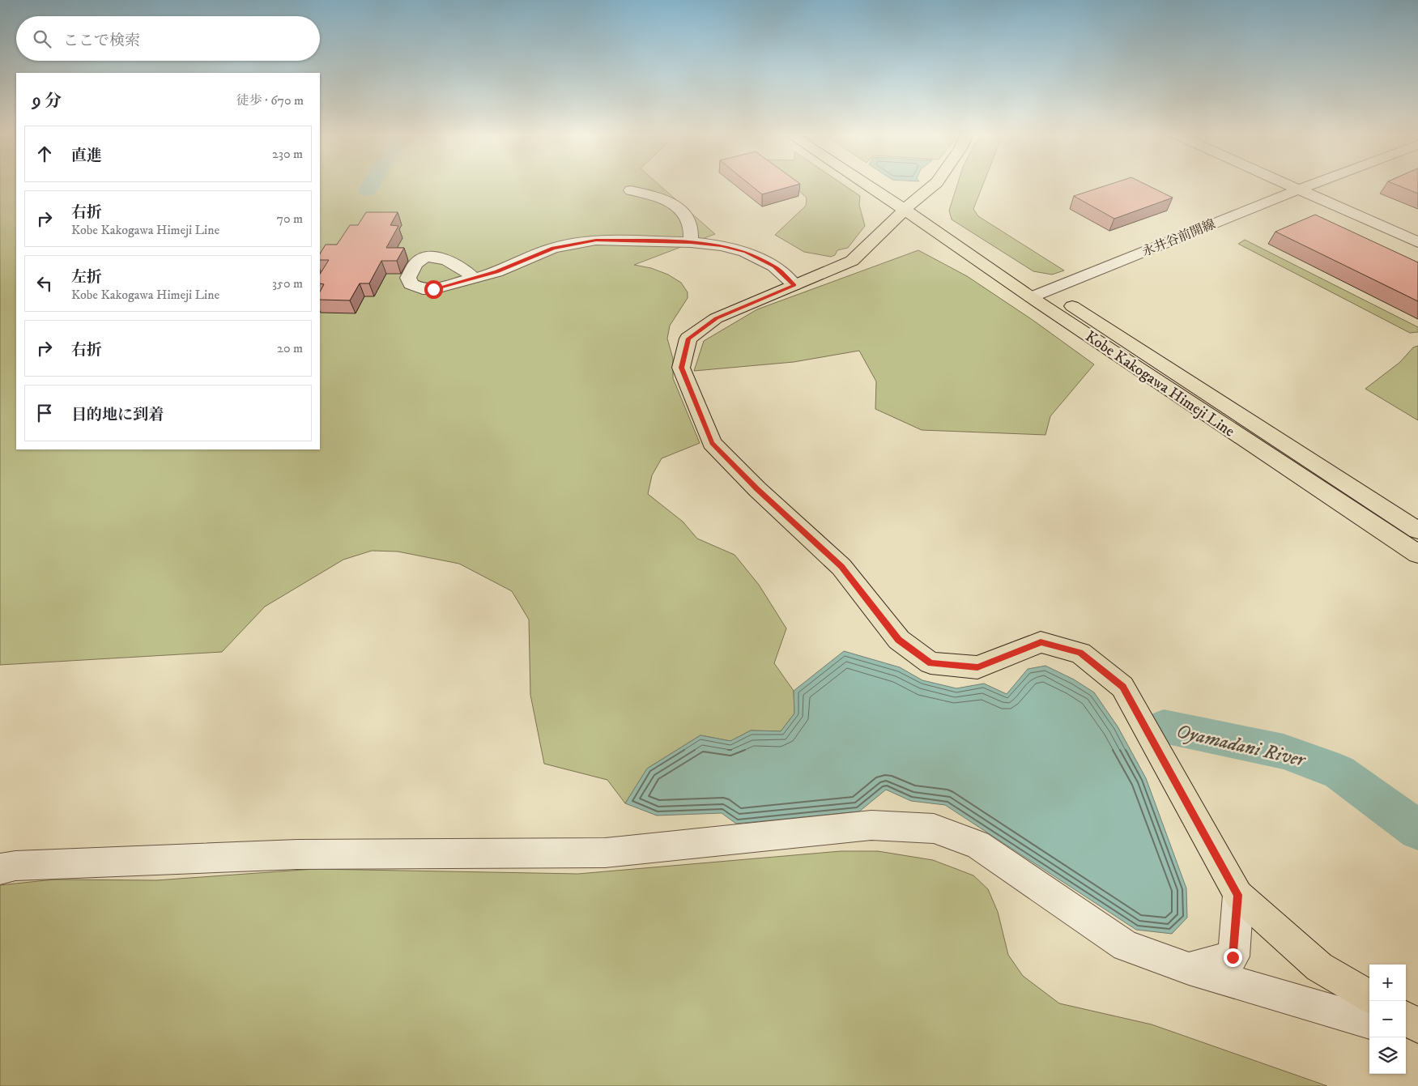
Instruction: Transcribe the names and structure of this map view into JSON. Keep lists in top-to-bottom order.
{
  "streets": {
    "main road": ["Kobe Kakogawa Himeji Line"],
    "street": ["永井谷前開線"]
  },
  "crossings": [
    ["永井谷前開線", "Kobe Kakogawa Himeji Line"]
  ],
  "water": ["Oyamadani River"],
  "page": {
    "search": "ここで検索",
    "heading": ["9 分", "徒歩 · 670 m"],
    "list": [
      ["直進", "230 m"],
      ["右折", "Kobe Kakogawa Himeji Line", "70 m"],
      ["左折", "Kobe Kakogawa Himeji Line", "350 m"],
      ["右折", "20 m"],
      "目的地に到着"
    ],
    "map_buttons": ["+", "−"]
  }
}
